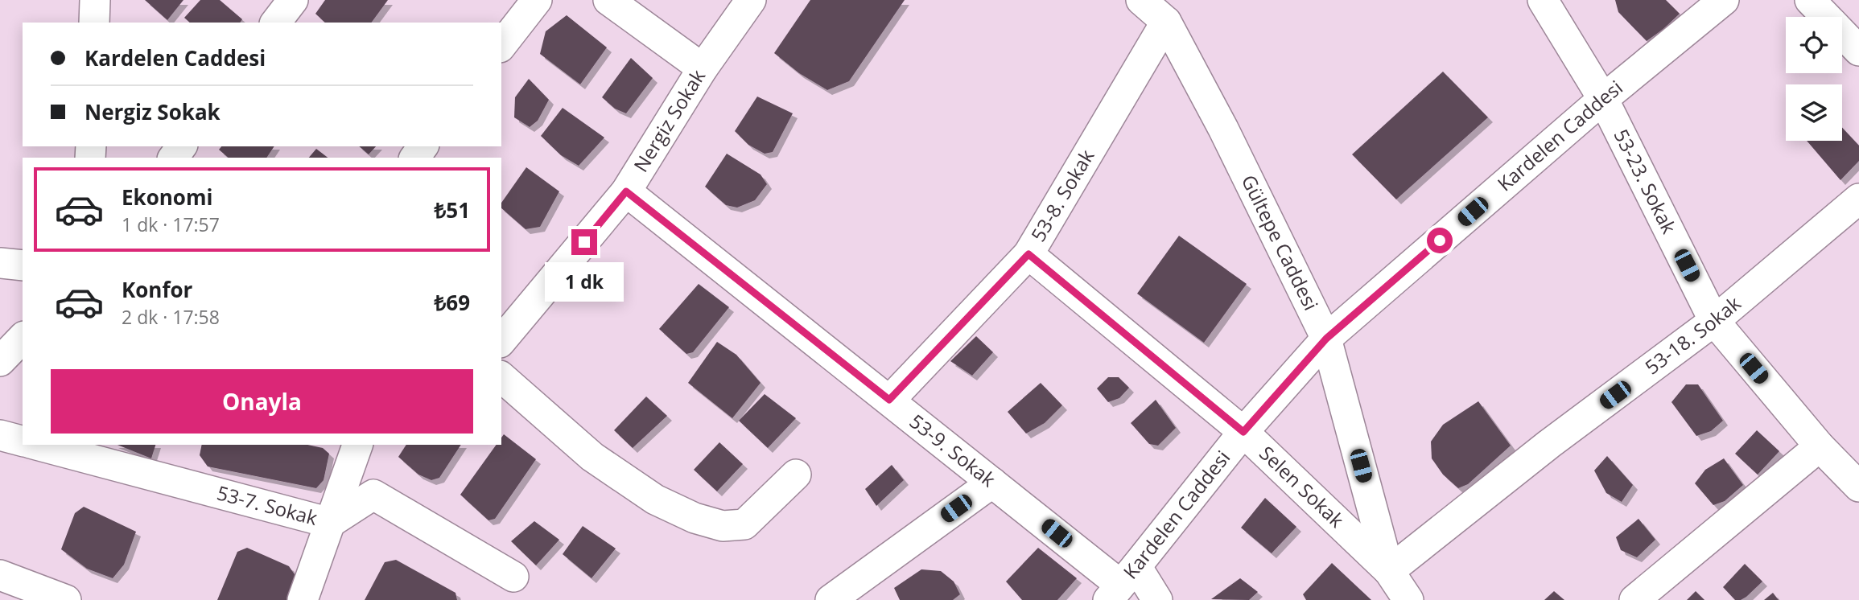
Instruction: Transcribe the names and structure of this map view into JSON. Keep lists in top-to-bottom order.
{
  "streets": {
    "street": [
      "Nergiz Sokak",
      "Kardelen Caddesi",
      "53-23. Sokak",
      "53-8. Sokak",
      "Gültepe Caddesi",
      "53-18. Sokak",
      "53-9. Sokak",
      "Selen Sokak",
      "53-7. Sokak"
    ]
  },
  "crossings": [
    ["Nergiz Sokak", "53-9. Sokak"],
    ["Kardelen Caddesi", "53-23. Sokak"],
    ["Kardelen Caddesi", "Gültepe Caddesi"],
    ["Kardelen Caddesi", "53-9. Sokak"],
    ["Kardelen Caddesi", "Selen Sokak"],
    ["53-23. Sokak", "53-18. Sokak"],
    ["53-8. Sokak", "Gültepe Caddesi"],
    ["53-8. Sokak", "53-9. Sokak"],
    ["53-8. Sokak", "Selen Sokak"],
    ["Gültepe Caddesi", "53-18. Sokak"],
    ["Gültepe Caddesi", "Selen Sokak"],
    ["53-18. Sokak", "Selen Sokak"]
  ],
  "page": {
    "banner": ["Kardelen Caddesi", "Nergiz Sokak"],
    "list": [
      {
        "name": "Ekonomi",
        "note": "1 dk · 17:57",
        "value": "₺51"
      },
      {
        "name": "Konfor",
        "note": "2 dk · 17:58",
        "value": "₺69"
      }
    ],
    "bubble": "1 dk",
    "buttons": "Onayla"
  }
}
